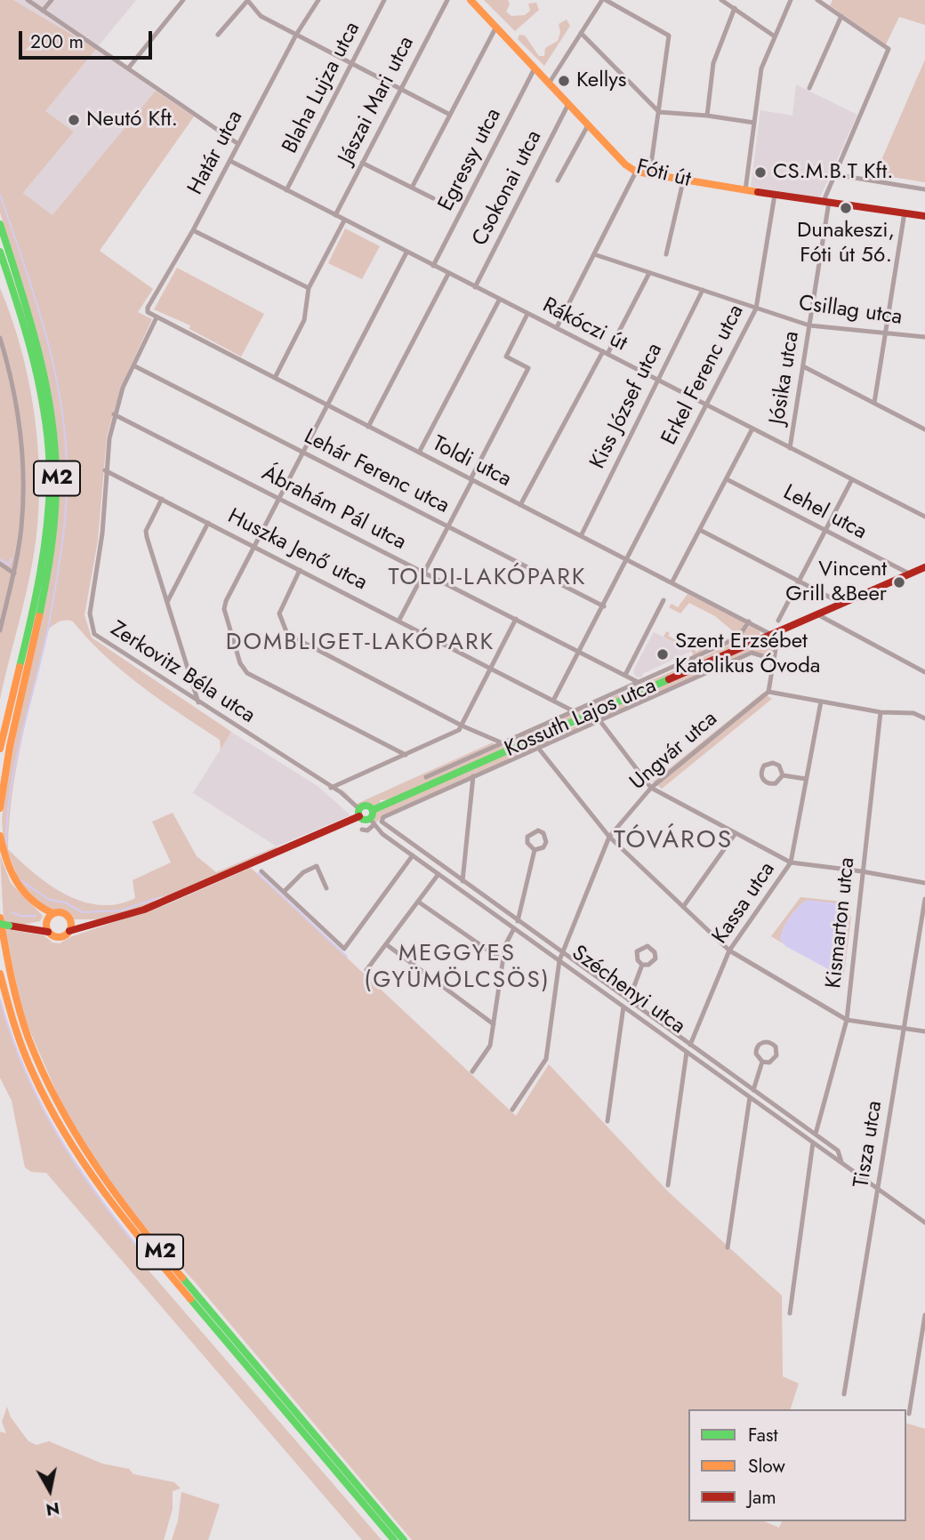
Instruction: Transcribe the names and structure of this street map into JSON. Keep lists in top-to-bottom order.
{
  "streets": {
    "main road": ["Fóti út", "M2", "Kossuth Lajos utca"],
    "street": [
      "Blaha Lujza utca",
      "Jászai Mari utca",
      "Határ utca",
      "Egressy utca",
      "Csokonai utca",
      "Csillag utca",
      "Rákóczi út",
      "Erkel Ferenc utca",
      "Jósika utca",
      "Kiss József utca",
      "Toldi utca",
      "Lehár Ferenc utca",
      "Ábrahám Pál utca",
      "Lehel utca",
      "Huszka Jenő utca",
      "Zerkovitz Béla utca",
      "Ungvár utca",
      "Kassa utca",
      "Kismarton utca",
      "Széchenyi utca",
      "Tisza utca"
    ]
  },
  "crossings": [
    ["Blaha Lujza utca", "Rákóczi út"],
    ["Jászai Mari utca", "Rákóczi út"],
    ["Határ utca", "Rákóczi út"],
    ["Határ utca", "Toldi utca"],
    ["Határ utca", "Zerkovitz Béla utca"],
    ["Egressy utca", "Fóti út"],
    ["Egressy utca", "Rákóczi út"],
    ["Fóti út", "Csokonai utca"],
    ["Fóti út", "Erkel Ferenc utca"],
    ["Fóti út", "Jósika utca"],
    ["Csokonai utca", "Rákóczi út"],
    ["Csillag utca", "Erkel Ferenc utca"],
    ["Csillag utca", "Jósika utca"],
    ["Csillag utca", "Kiss József utca"],
    ["Rákóczi út", "Erkel Ferenc utca"],
    ["Rákóczi út", "Jósika utca"],
    ["Rákóczi út", "Kiss József utca"],
    ["Erkel Ferenc utca", "Toldi utca"],
    ["Erkel Ferenc utca", "Lehár Ferenc utca"],
    ["Erkel Ferenc utca", "Ábrahám Pál utca"],
    ["Erkel Ferenc utca", "Huszka Jenő utca"],
    ["Kiss József utca", "Toldi utca"],
    ["Toldi utca", "Zerkovitz Béla utca"],
    ["Toldi utca", "Kossuth Lajos utca"],
    ["Lehár Ferenc utca", "Zerkovitz Béla utca"],
    ["Ábrahám Pál utca", "Zerkovitz Béla utca"],
    ["Lehel utca", "Kossuth Lajos utca"],
    ["Huszka Jenő utca", "Zerkovitz Béla utca"],
    ["Kossuth Lajos utca", "Széchenyi utca"],
    ["Ungvár utca", "Széchenyi utca"],
    ["Kassa utca", "Széchenyi utca"],
    ["Kismarton utca", "Széchenyi utca"],
    ["Széchenyi utca", "Tisza utca"]
  ],
  "districts": [
    "TOLDI-LAKÓPARK",
    "DOMBLIGET-LAKÓPARK",
    "TÓVÁROS",
    "MEGGYES (GYÜMÖLCSÖS)"
  ],
  "places": [
    "Kellys",
    "Neutó Kft.",
    "CS.M.B.T Kft.",
    "Dunakeszi, Fóti út 56.",
    "Vincent Grill &Beer",
    "Szent Erzsébet Katolikus Óvoda"
  ],
  "legend": ["Fast", "Slow", "Jam"],
  "scale_bar": "200 m",
  "north": "bottom"
}
